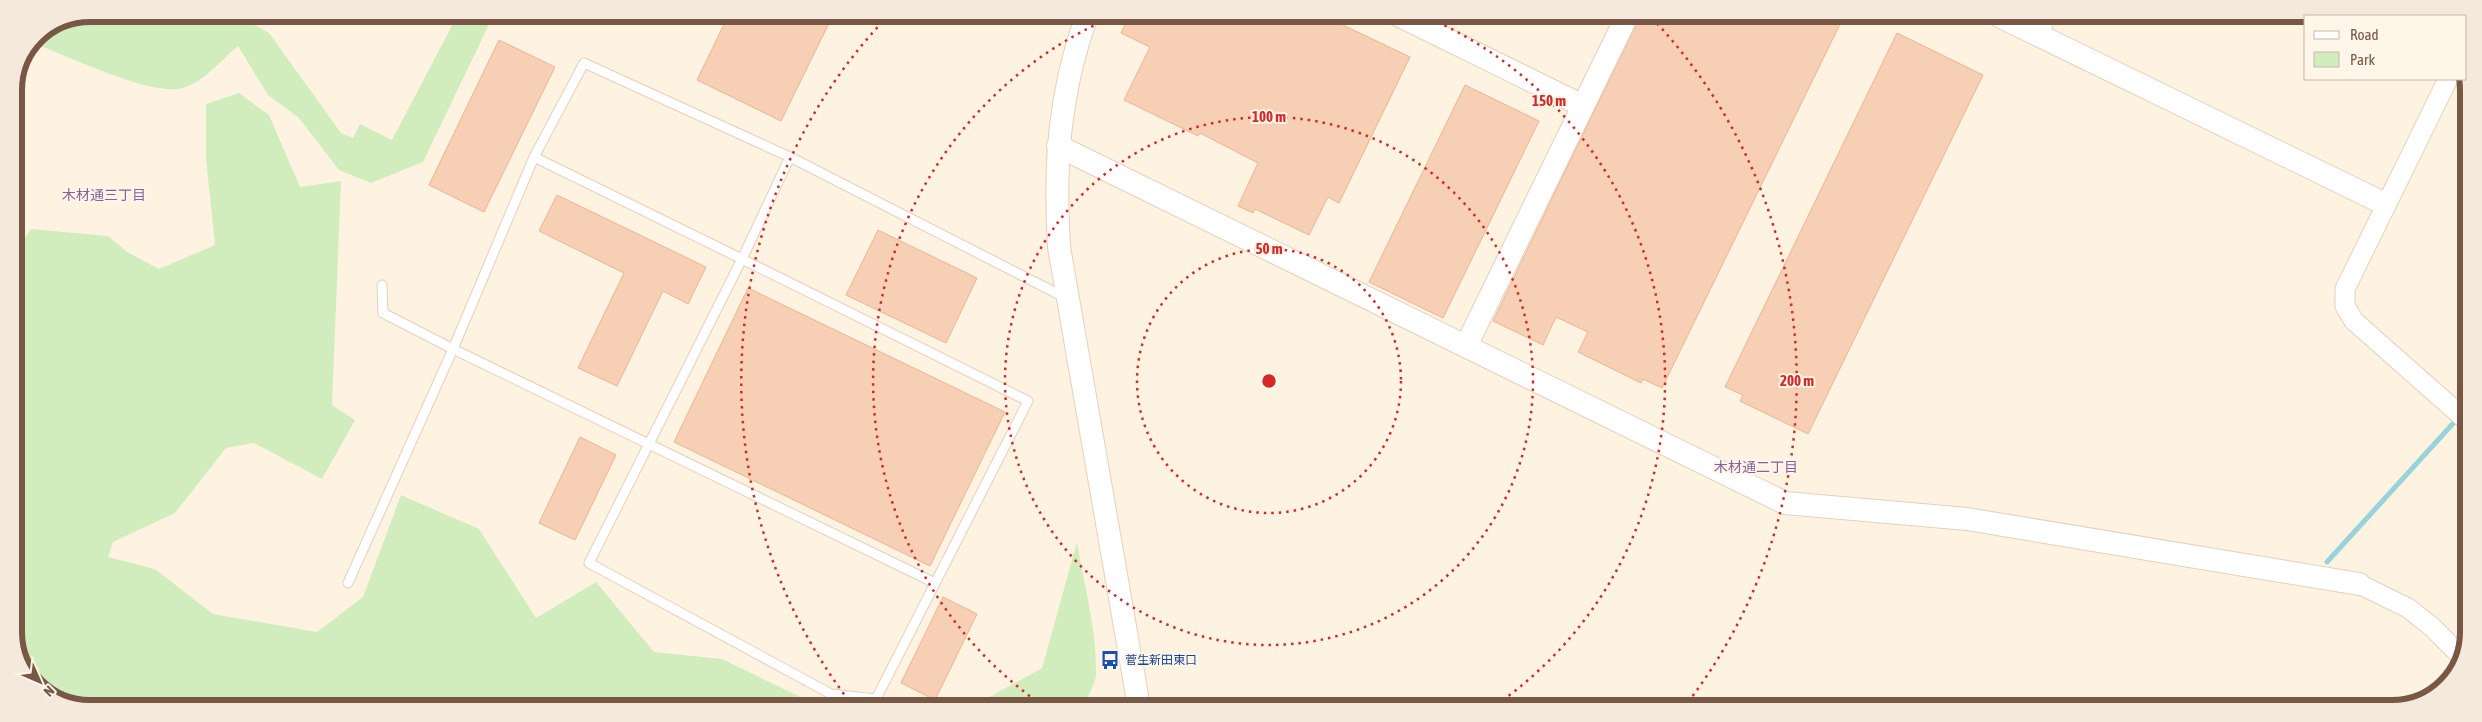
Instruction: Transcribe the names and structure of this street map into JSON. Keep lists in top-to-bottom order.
{
  "districts": ["木材通三丁目", "木材通二丁目"],
  "places": {
    "bus stop": ["菅生新田東口"]
  },
  "legend": ["Road", "Park"],
  "north": "bottom right",
  "rings": [
    "150 m",
    "100 m",
    "50 m",
    "200 m"
  ]
}
